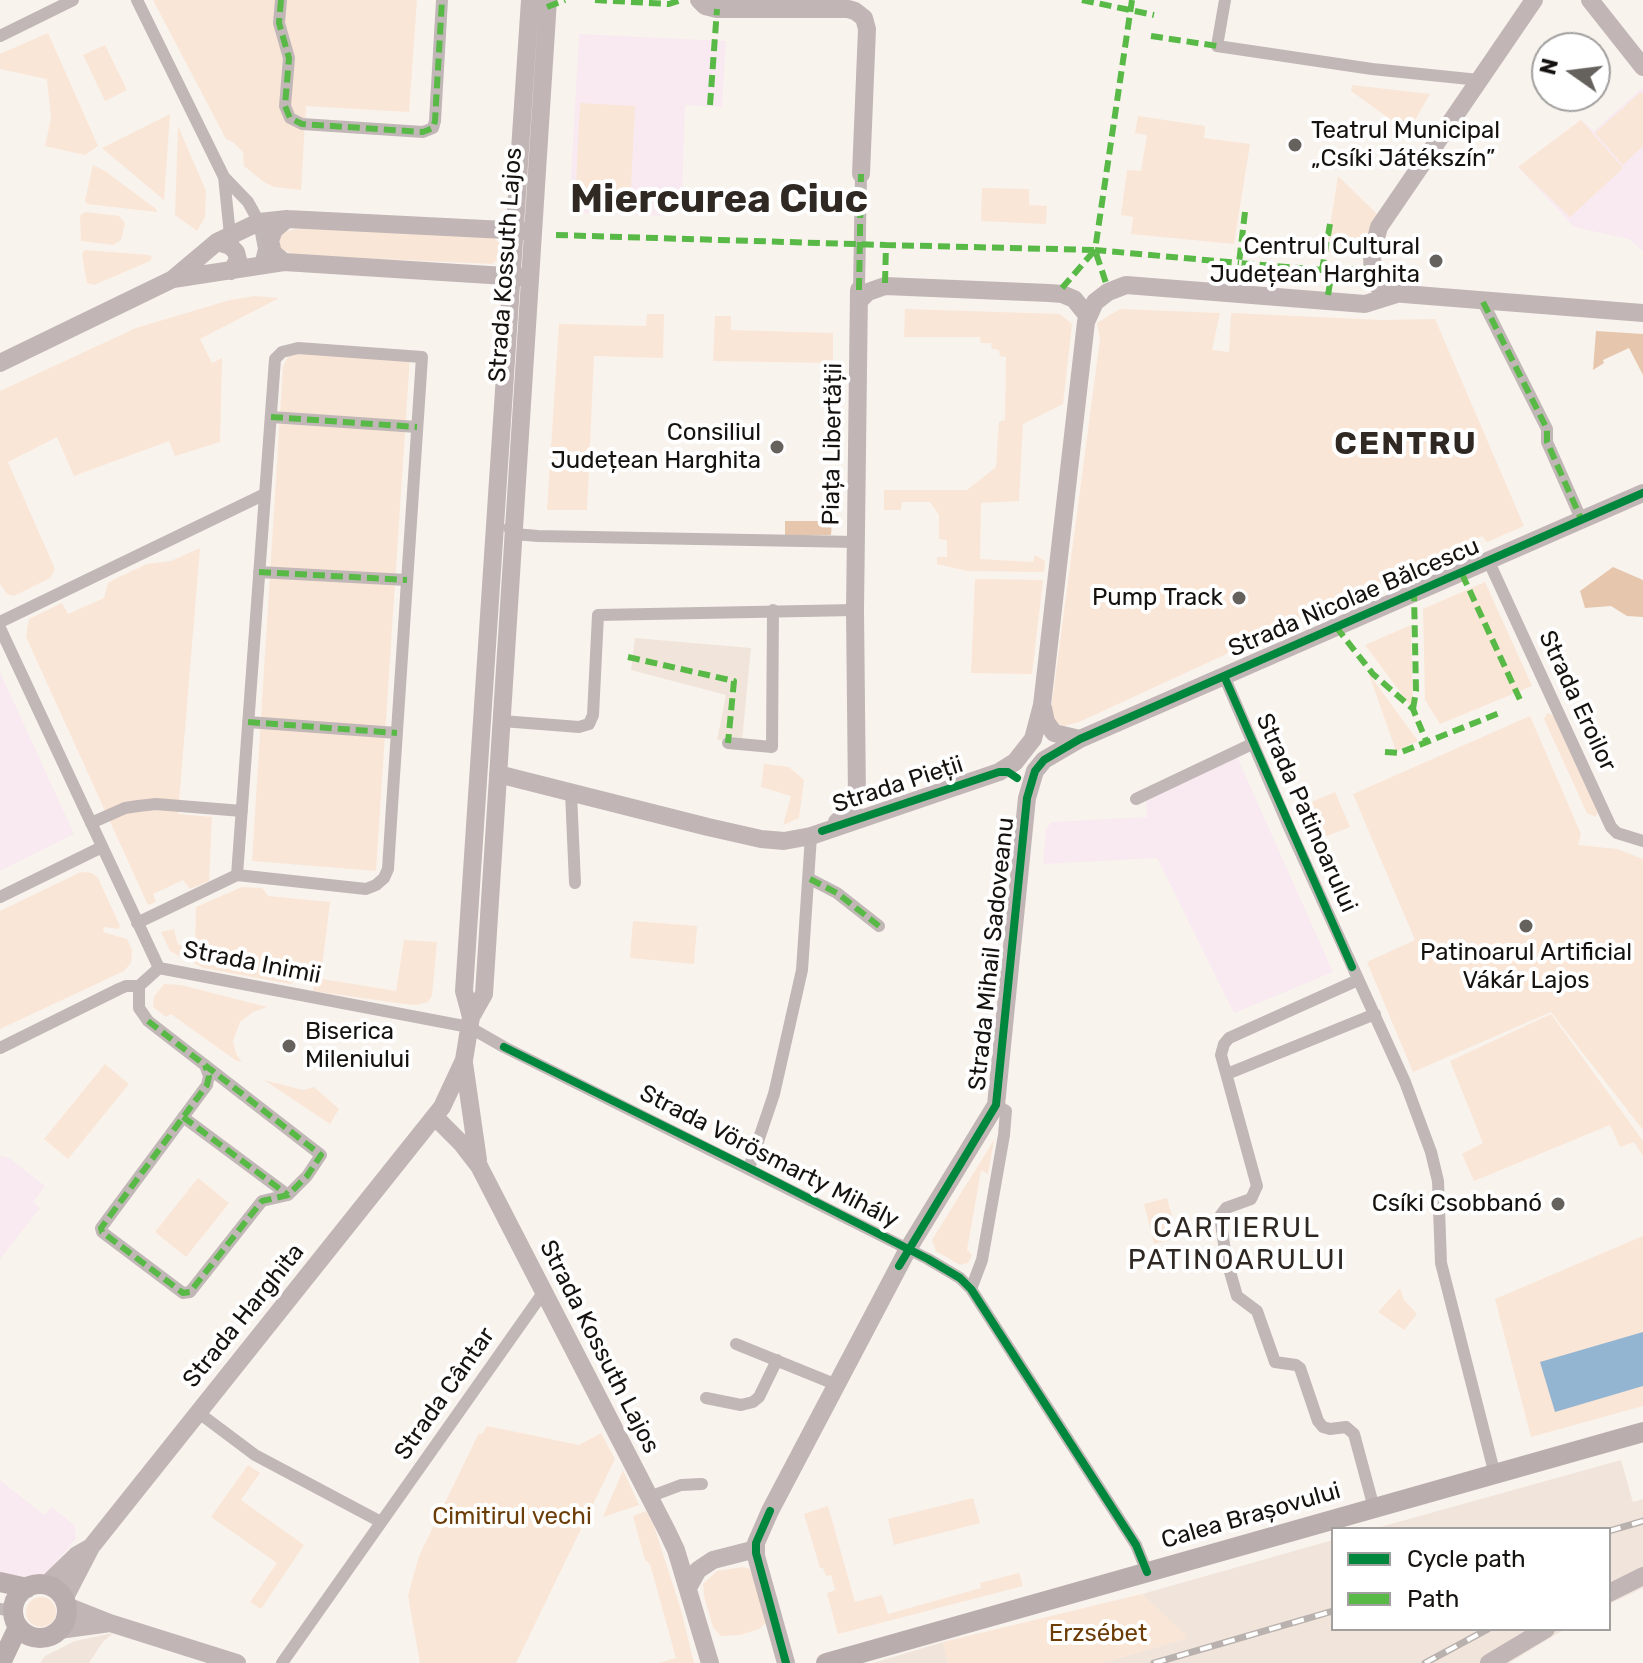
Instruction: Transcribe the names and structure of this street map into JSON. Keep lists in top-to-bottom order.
{
  "streets": {
    "main road": ["Calea Brașovului"],
    "street": [
      "Strada Kossuth Lajos",
      "Piața Libertății",
      "Strada Nicolae Bălcescu",
      "Strada Eroilor",
      "Strada Pieții",
      "Strada Patinoarului",
      "Strada Mihail Sadoveanu",
      "Strada Inimii",
      "Strada Vörösmarty Mihály",
      "Strada Harghita",
      "Strada Cântar"
    ]
  },
  "crossings": [
    ["Strada Kossuth Lajos", "Piața Libertății"],
    ["Strada Kossuth Lajos", "Strada Pieții"],
    ["Strada Kossuth Lajos", "Strada Inimii"],
    ["Strada Kossuth Lajos", "Strada Vörösmarty Mihály"],
    ["Strada Kossuth Lajos", "Strada Harghita"],
    ["Strada Kossuth Lajos", "Strada Cântar"],
    ["Strada Nicolae Bălcescu", "Strada Eroilor"],
    ["Strada Nicolae Bălcescu", "Strada Patinoarului"],
    ["Strada Nicolae Bălcescu", "Strada Mihail Sadoveanu"],
    ["Strada Patinoarului", "Calea Brașovului"],
    ["Strada Mihail Sadoveanu", "Strada Vörösmarty Mihály"],
    ["Strada Inimii", "Strada Vörösmarty Mihály"],
    ["Strada Vörösmarty Mihály", "Calea Brașovului"]
  ],
  "districts": ["Miercurea Ciuc", "CENTRU", "CARTIERUL PATINOARULUI"],
  "parks": ["Cimitirul vechi", "Erzsébet"],
  "places": [
    "Teatrul Municipal „Csíki Játékszín”",
    "Centrul Cultural Județean Harghita",
    "Consiliul Județean Harghita",
    "Pump Track",
    "Patinoarul Artificial Vákár Lajos",
    "Biserica Mileniului",
    "Csíki Csobbanó"
  ],
  "legend": ["Cycle path", "Path"],
  "north": "left"
}
